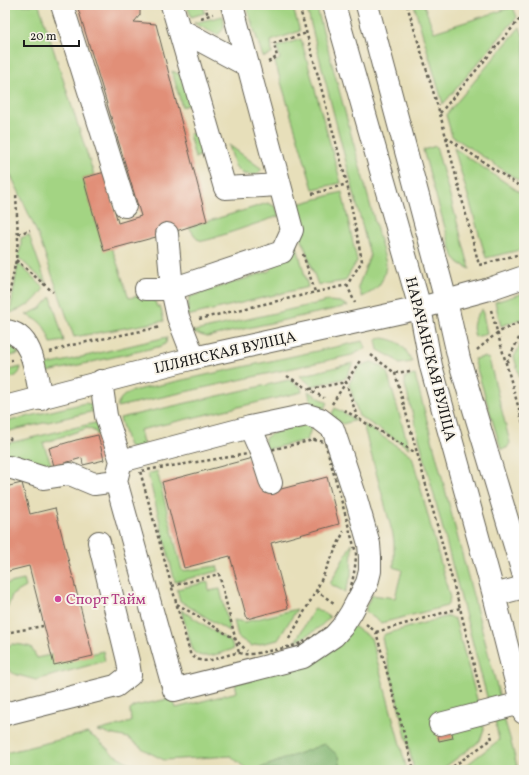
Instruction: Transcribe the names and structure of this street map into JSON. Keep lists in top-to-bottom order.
{
  "streets": {
    "main road": ["ІЛЛЯНСКАЯ ВУЛІЦА", "НАРАЧАНСКАЯ ВУЛІЦА"]
  },
  "crossings": [
    ["ІЛЛЯНСКАЯ ВУЛІЦА", "НАРАЧАНСКАЯ ВУЛІЦА"]
  ],
  "places": ["Спорт Тайм"],
  "scale_bar": "20 m"
}
